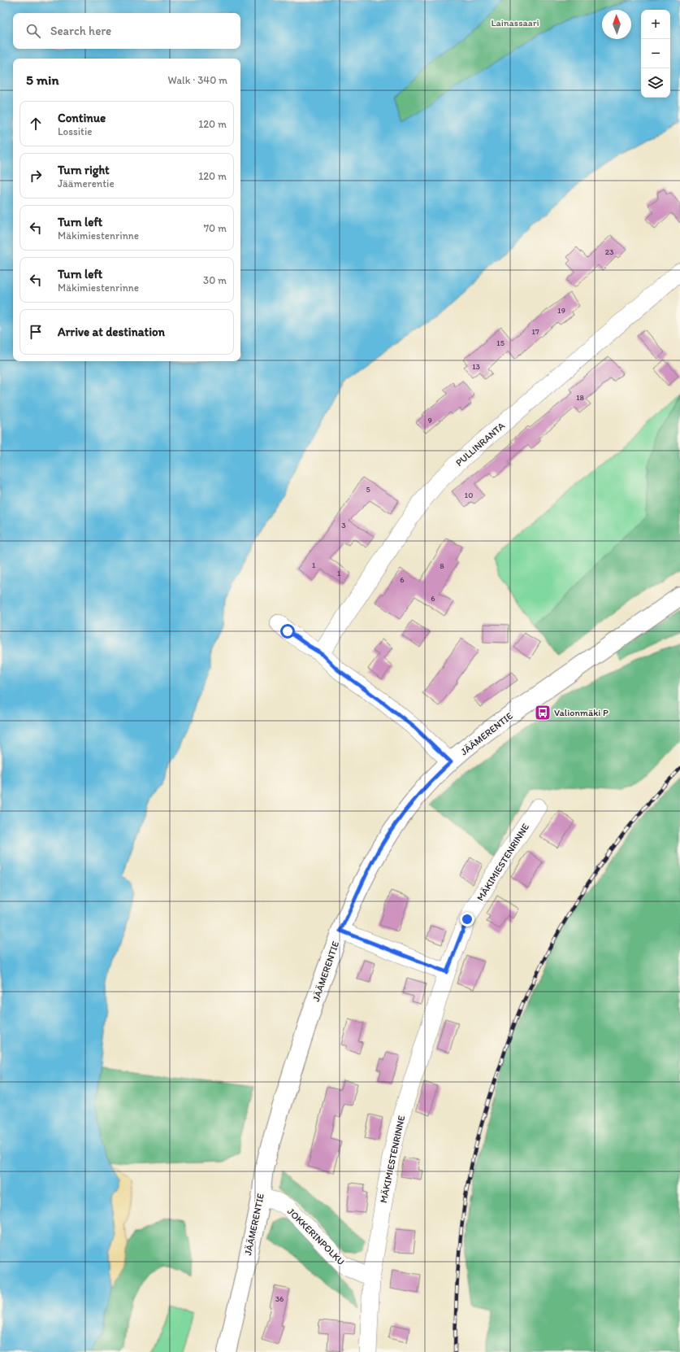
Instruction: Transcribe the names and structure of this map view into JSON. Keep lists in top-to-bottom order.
{
  "streets": {
    "main road": ["JÄÄMERENTIE"],
    "street": ["PULLINRANTA", "MÄKIMIESTENRINNE", "JOKKERINPOLKU"]
  },
  "crossings": [
    ["JÄÄMERENTIE", "JOKKERINPOLKU"],
    ["MÄKIMIESTENRINNE", "JOKKERINPOLKU"]
  ],
  "parks": ["Lainassaari"],
  "places": {
    "bus stop": ["Valionmäki P"]
  },
  "house_numbers": [
    "23",
    "19",
    "17",
    "15",
    "13",
    "18",
    "9",
    "5",
    "10",
    "3",
    "1",
    "8",
    "1",
    "6",
    "6",
    "36"
  ],
  "north": "top",
  "page": {
    "map_buttons": ["+", "−"],
    "search": "Search here",
    "heading": ["5 min", "Walk · 340 m"],
    "list": [
      ["Continue", "Lossitie", "120 m"],
      ["Turn right", "Jäämerentie", "120 m"],
      ["Turn left", "Mäkimiestenrinne", "70 m"],
      ["Turn left", "Mäkimiestenrinne", "30 m"],
      "Arrive at destination"
    ]
  }
}
